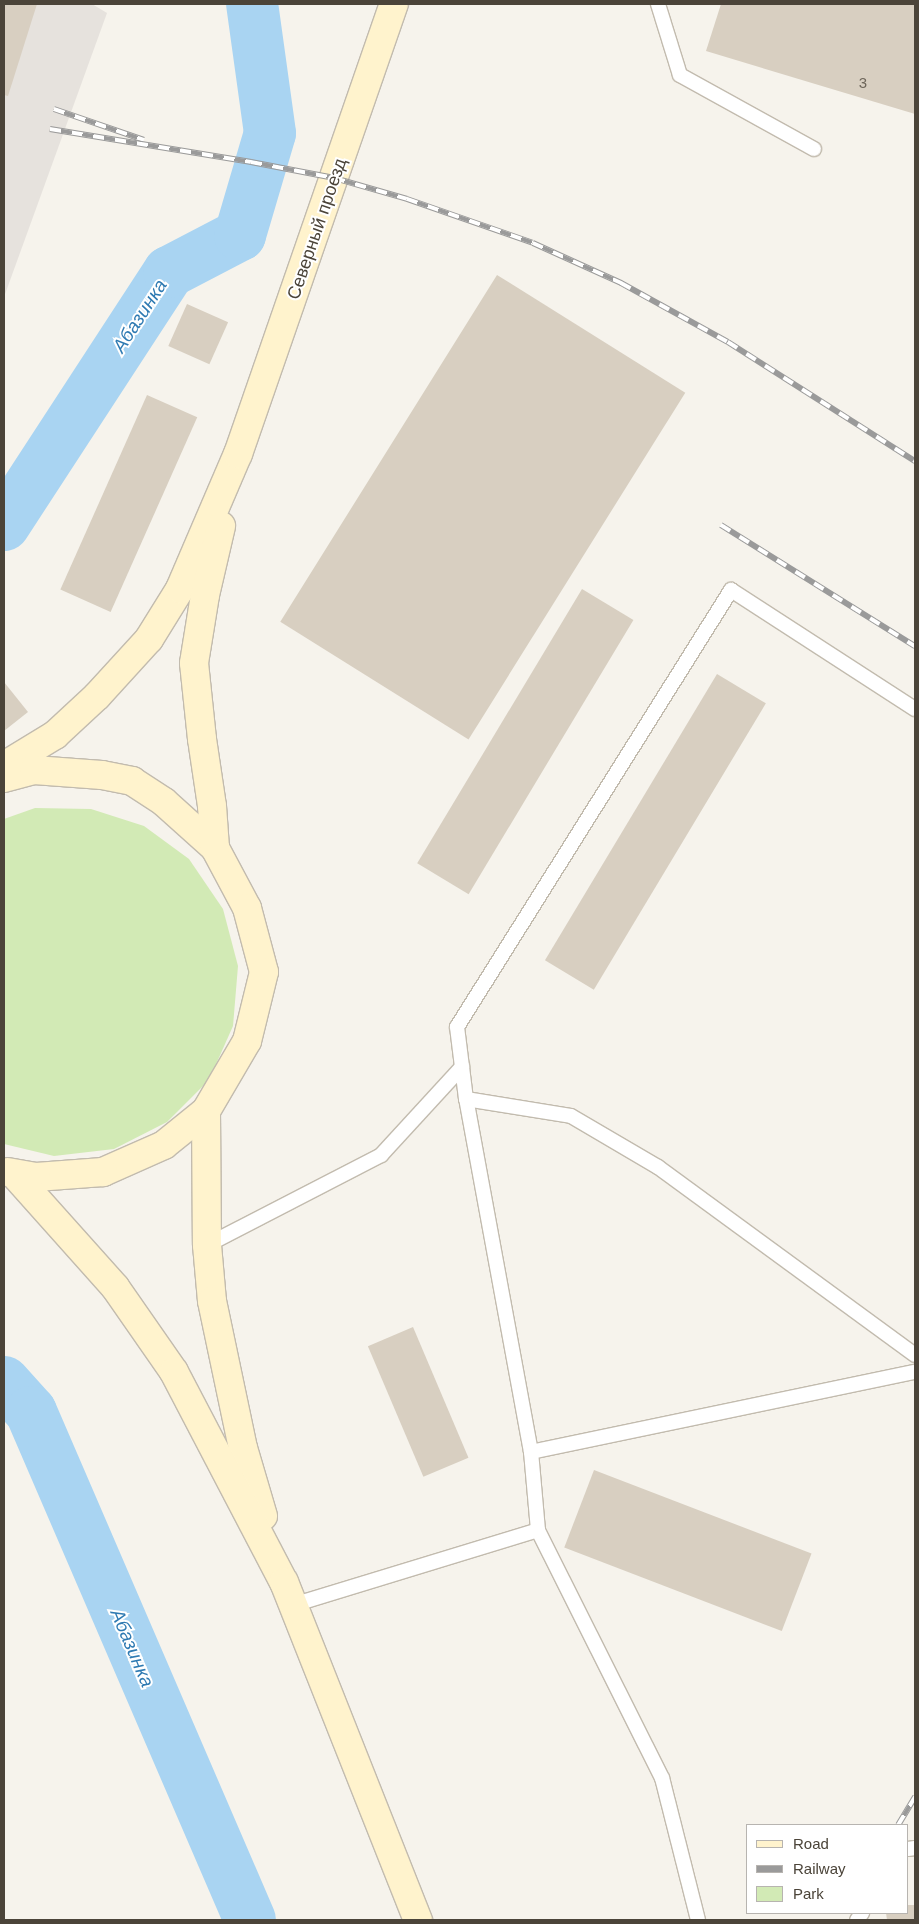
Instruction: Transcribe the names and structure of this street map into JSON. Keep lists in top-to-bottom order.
{
  "streets": {
    "main road": ["Северный проезд"]
  },
  "water": ["Абазинка"],
  "house_numbers": ["3"],
  "legend": ["Road", "Railway", "Park"]
}
